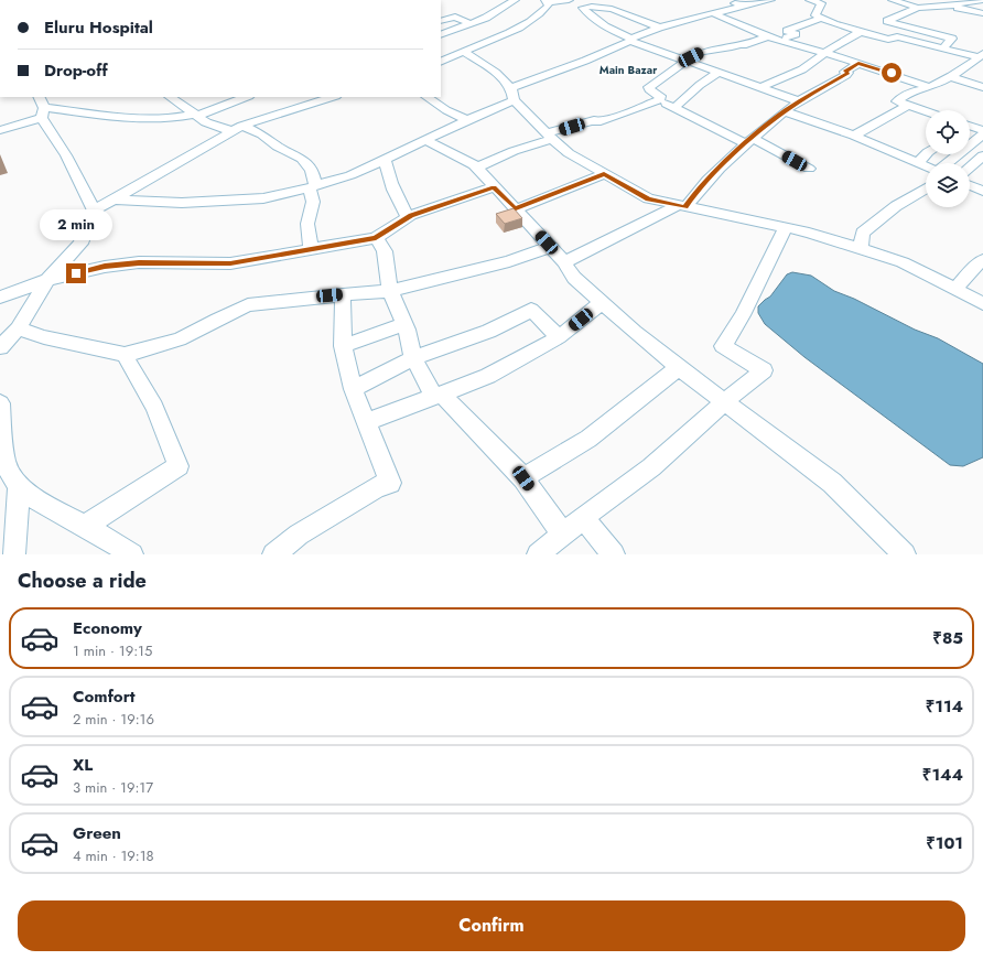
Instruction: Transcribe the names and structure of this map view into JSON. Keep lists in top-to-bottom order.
{
  "districts": ["Main Bazar"],
  "page": {
    "banner": ["Eluru Hospital", "Drop-off"],
    "bubble": "2 min",
    "heading": "Choose a ride",
    "list": [
      {
        "name": "Economy",
        "note": "1 min · 19:15",
        "value": "₹85"
      },
      {
        "name": "Comfort",
        "note": "2 min · 19:16",
        "value": "₹114"
      },
      {
        "name": "XL",
        "note": "3 min · 19:17",
        "value": "₹144"
      },
      {
        "name": "Green",
        "note": "4 min · 19:18",
        "value": "₹101"
      }
    ],
    "buttons": "Confirm"
  }
}
